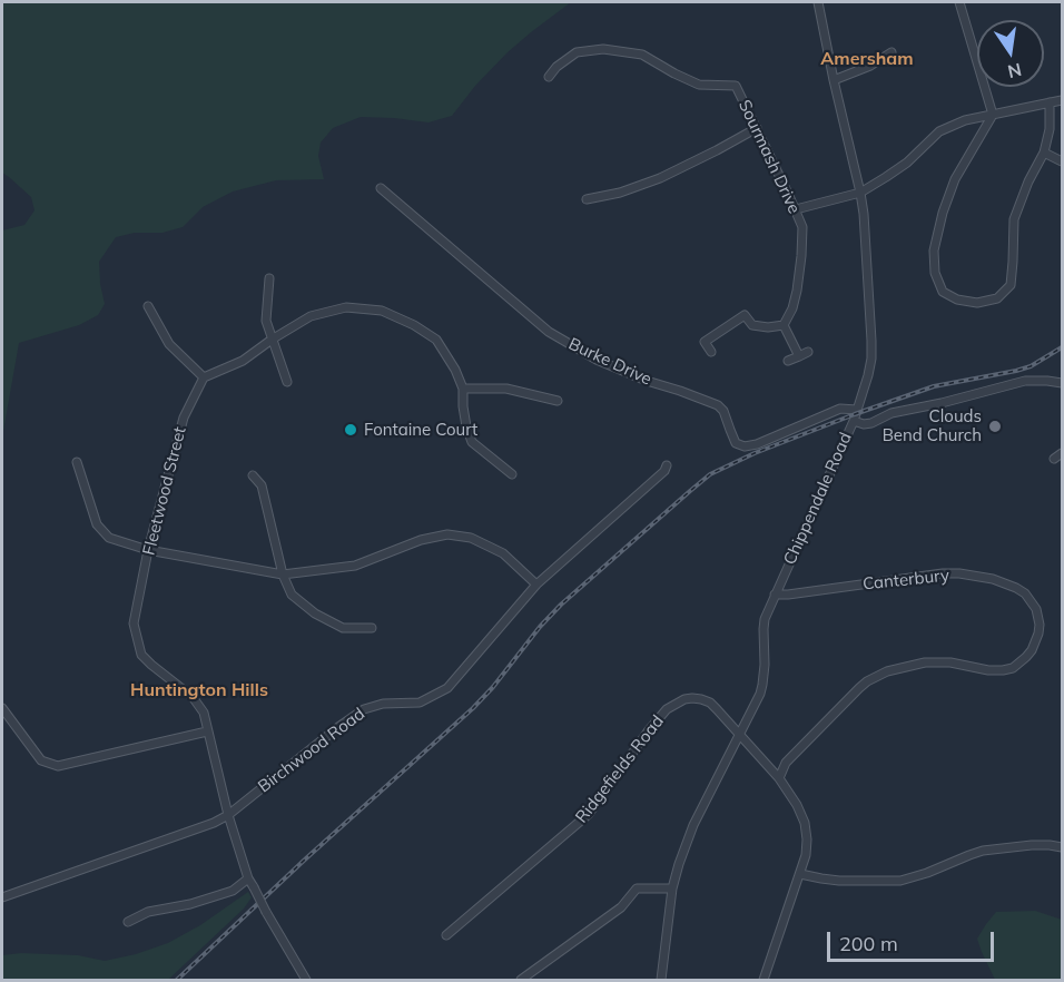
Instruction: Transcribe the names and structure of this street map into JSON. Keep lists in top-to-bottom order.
{
  "streets": {
    "street": [
      "Sourmash Drive",
      "Burke Drive",
      "Fleetwood Street",
      "Chippendale Road",
      "Canterbury",
      "Birchwood Road",
      "Ridgefields Road"
    ]
  },
  "crossings": [
    ["Burke Drive", "Chippendale Road"],
    ["Fleetwood Street", "Birchwood Road"],
    ["Chippendale Road", "Canterbury"],
    ["Chippendale Road", "Ridgefields Road"],
    ["Canterbury", "Ridgefields Road"]
  ],
  "districts": ["Amersham", "Huntington Hills"],
  "places": ["Clouds Bend Church", "Fontaine Court"],
  "scale_bar": "200 m",
  "north": "bottom"
}
